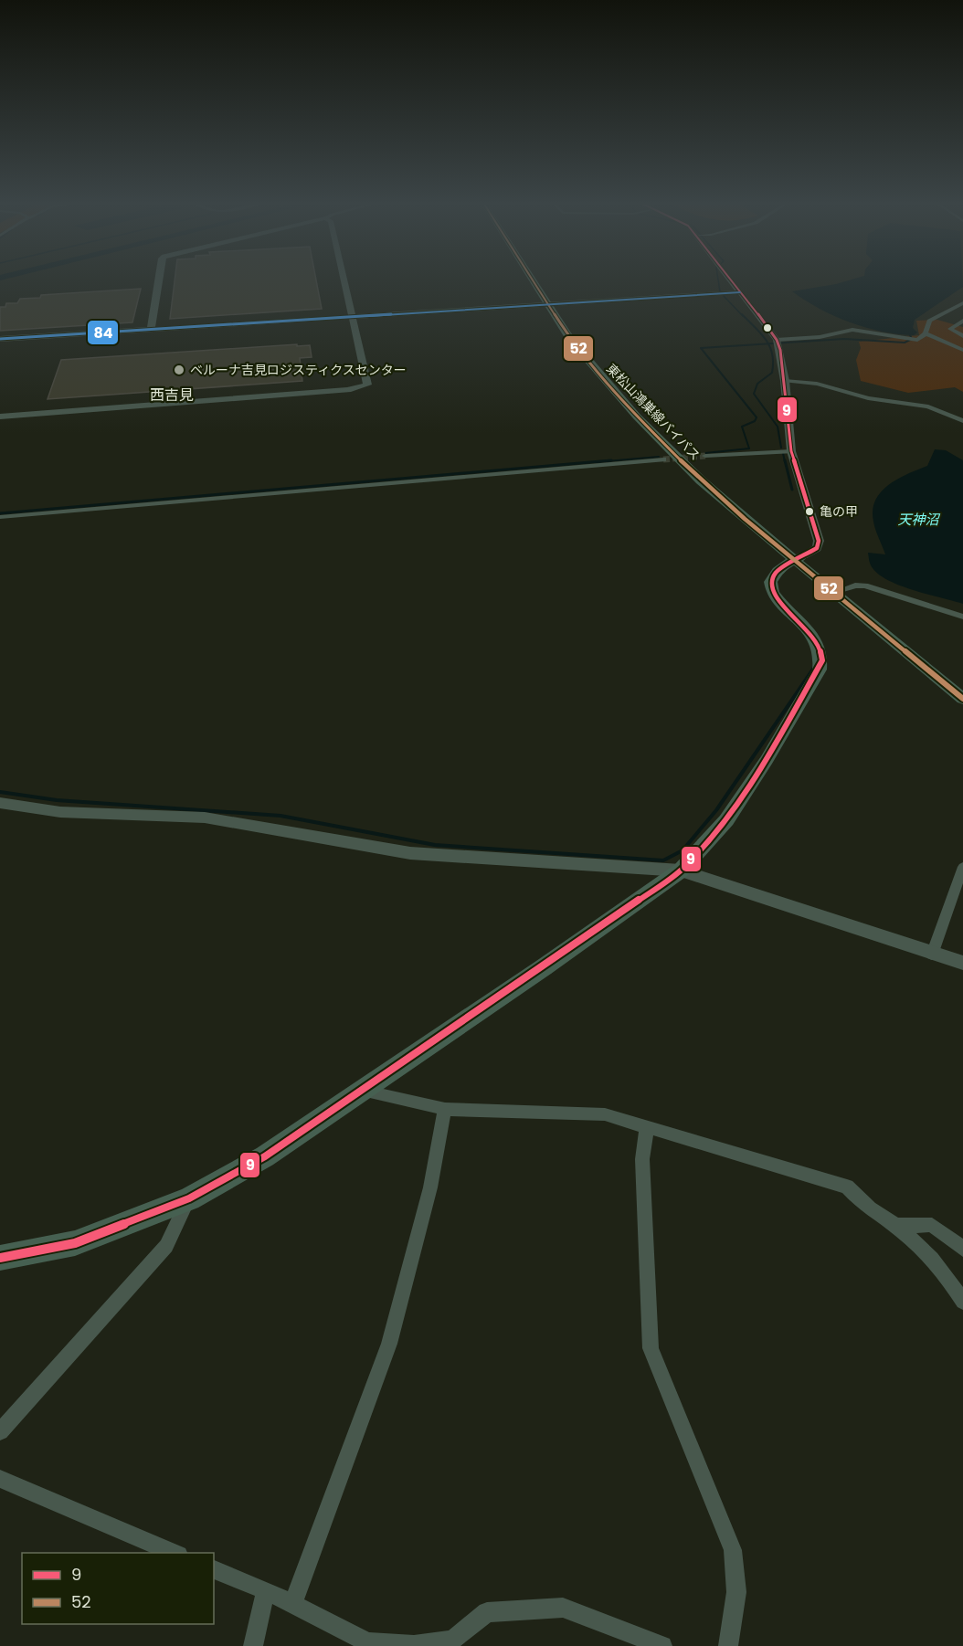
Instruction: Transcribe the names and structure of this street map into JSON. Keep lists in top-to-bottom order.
{
  "streets": {
    "main road": ["東松山鴻巣線バイパス"]
  },
  "districts": ["西吉見"],
  "water": ["天神沼"],
  "places": ["ベルーナ吉見ロジスティクスセンター", "亀の甲"],
  "lines": ["transit line 9", "transit line 52", "transit line 84"],
  "legend": ["9", "52"]
}
